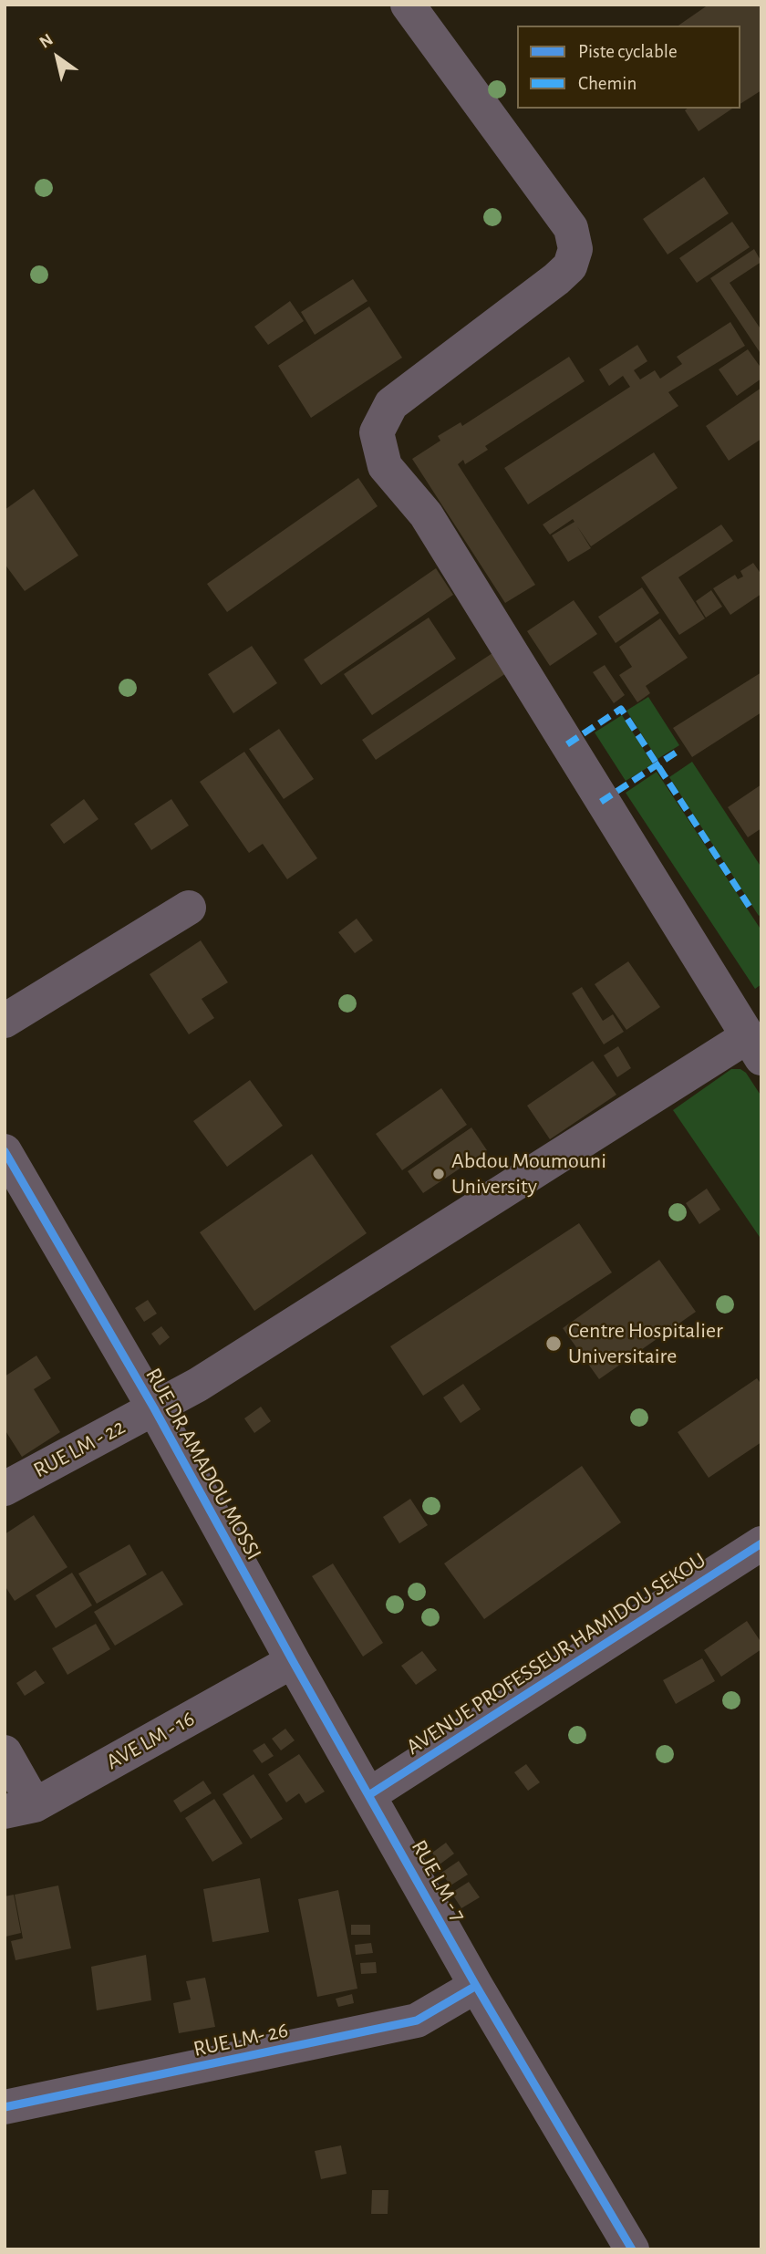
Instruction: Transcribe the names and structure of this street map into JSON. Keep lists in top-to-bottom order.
{
  "streets": {
    "street": [
      "RUE LM - 22",
      "RUE DR AMADOU MOSSI",
      "AVENUE PROFESSEUR HAMIDOU SEKOU",
      "AVE LM - 16",
      "RUE LM - 7",
      "RUE LM- 26"
    ]
  },
  "crossings": [
    ["RUE LM - 22", "RUE DR AMADOU MOSSI"],
    ["RUE DR AMADOU MOSSI", "AVENUE PROFESSEUR HAMIDOU SEKOU"],
    ["RUE DR AMADOU MOSSI", "AVE LM - 16"],
    ["RUE DR AMADOU MOSSI", "RUE LM - 7"],
    ["AVENUE PROFESSEUR HAMIDOU SEKOU", "RUE LM - 7"],
    ["RUE LM - 7", "RUE LM- 26"]
  ],
  "places": ["Abdou Moumouni University", "Centre Hospitalier Universitaire"],
  "legend": ["Piste cyclable", "Chemin"],
  "north": "top left"
}
